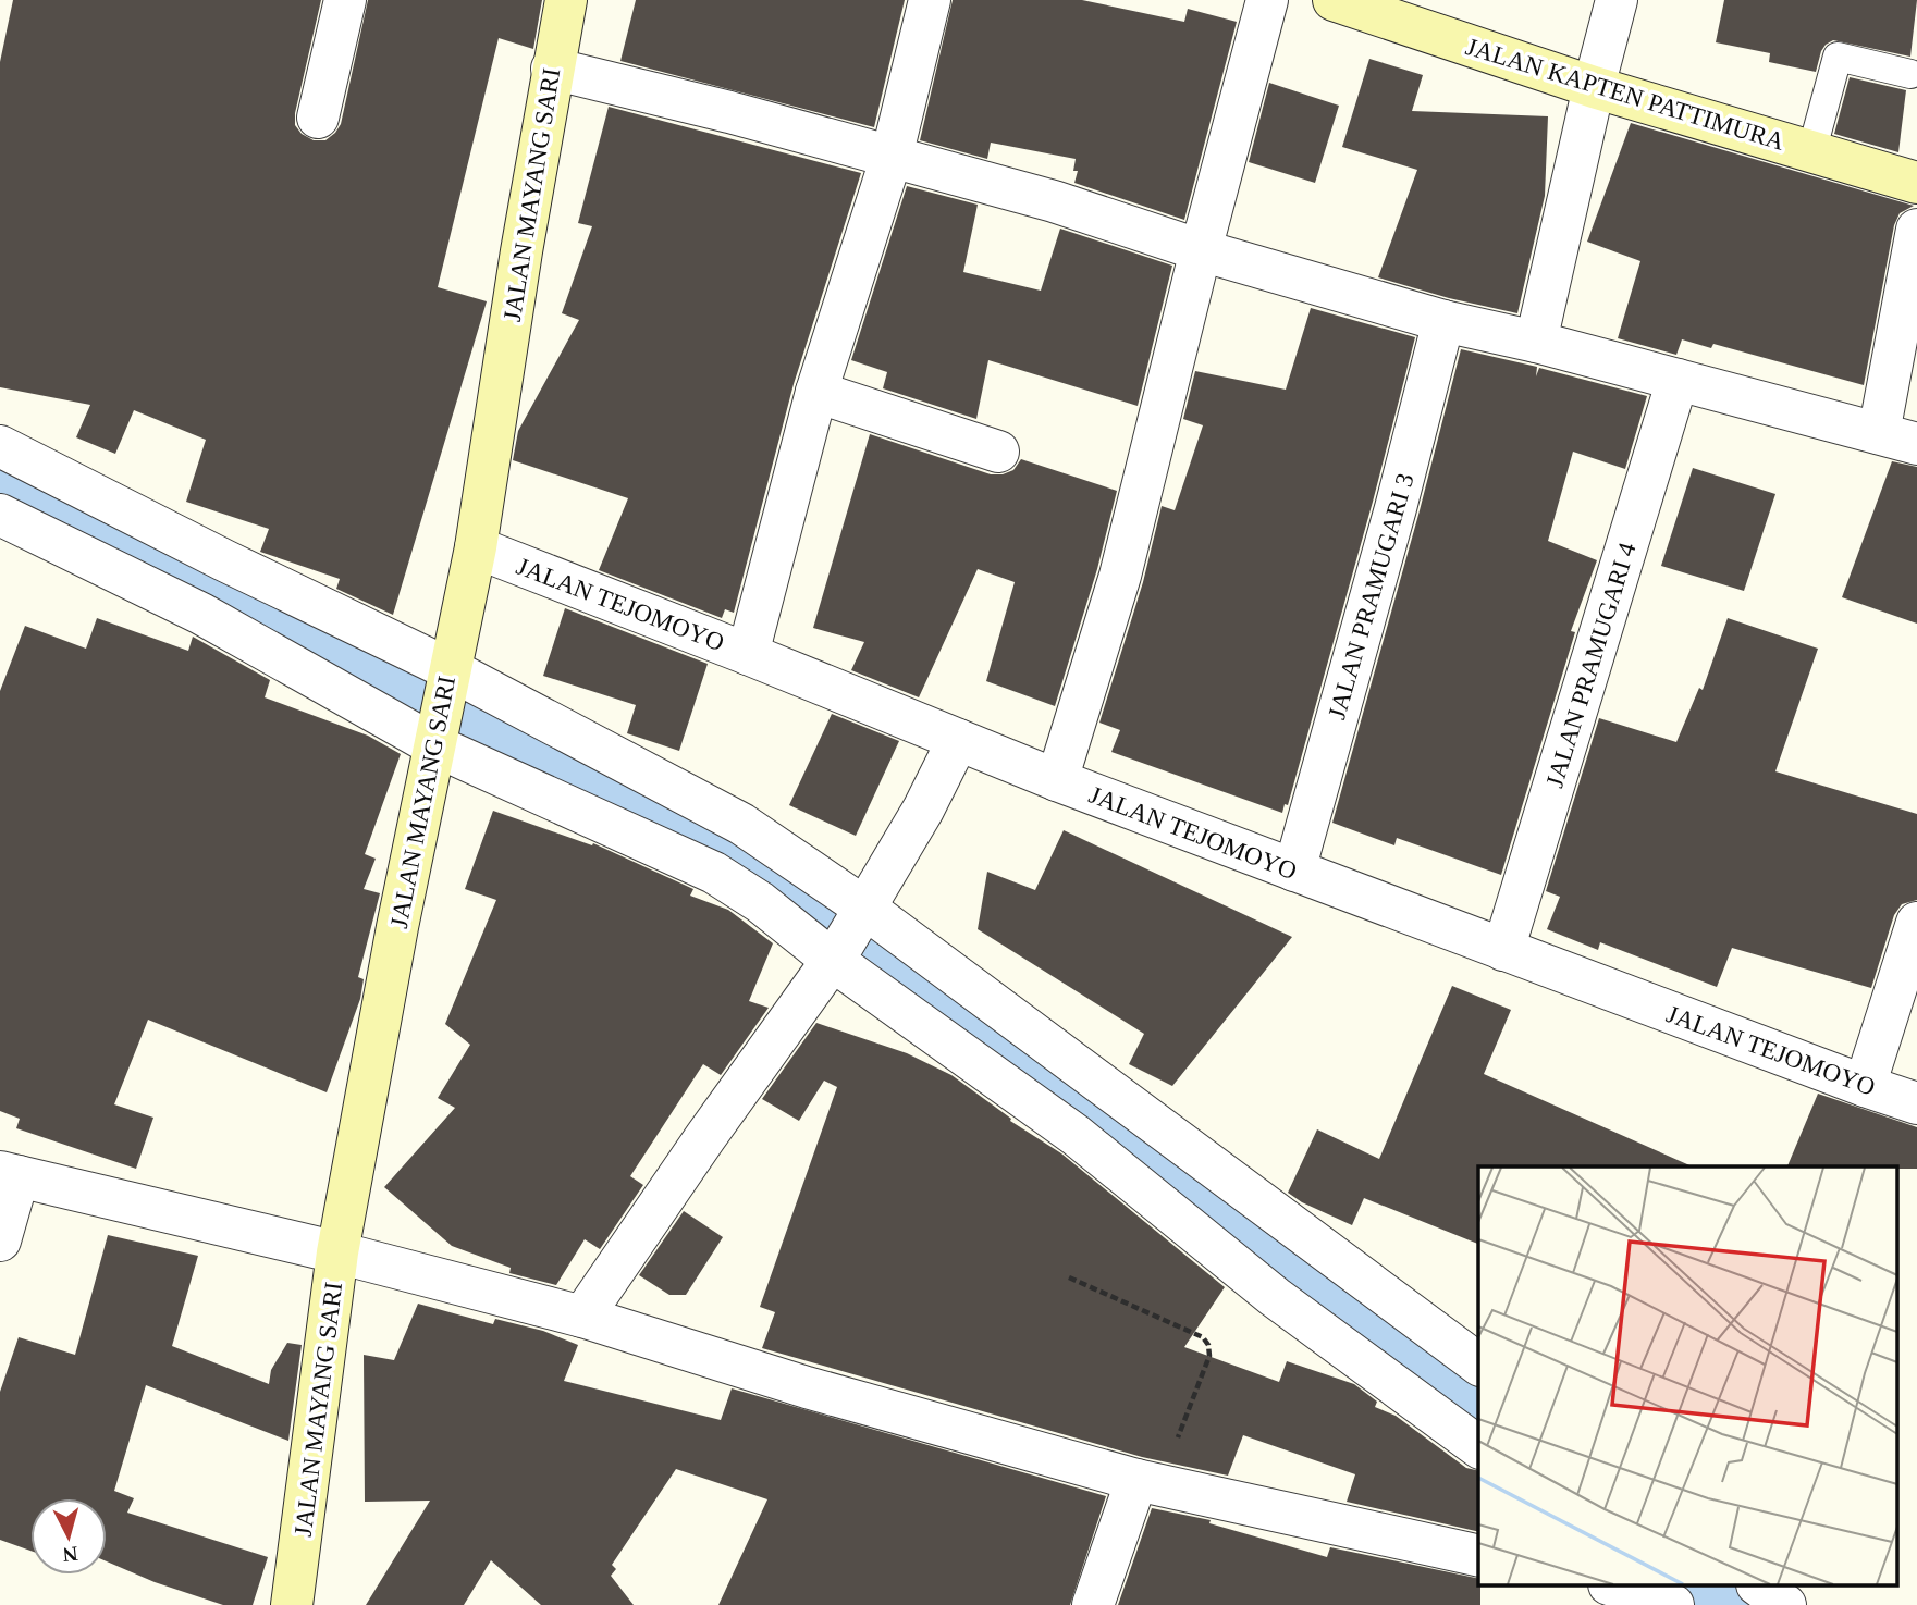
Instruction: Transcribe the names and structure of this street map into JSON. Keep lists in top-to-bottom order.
{
  "streets": {
    "street": [
      "JALAN KAPTEN PATTIMURA",
      "JALAN MAYANG SARI",
      "JALAN PRAMUGARI 3",
      "JALAN TEJOMOYO",
      "JALAN PRAMUGARI 4"
    ]
  },
  "crossings": [
    ["JALAN MAYANG SARI", "JALAN TEJOMOYO"],
    ["JALAN PRAMUGARI 3", "JALAN TEJOMOYO"],
    ["JALAN TEJOMOYO", "JALAN PRAMUGARI 4"]
  ],
  "north": "bottom"
}
